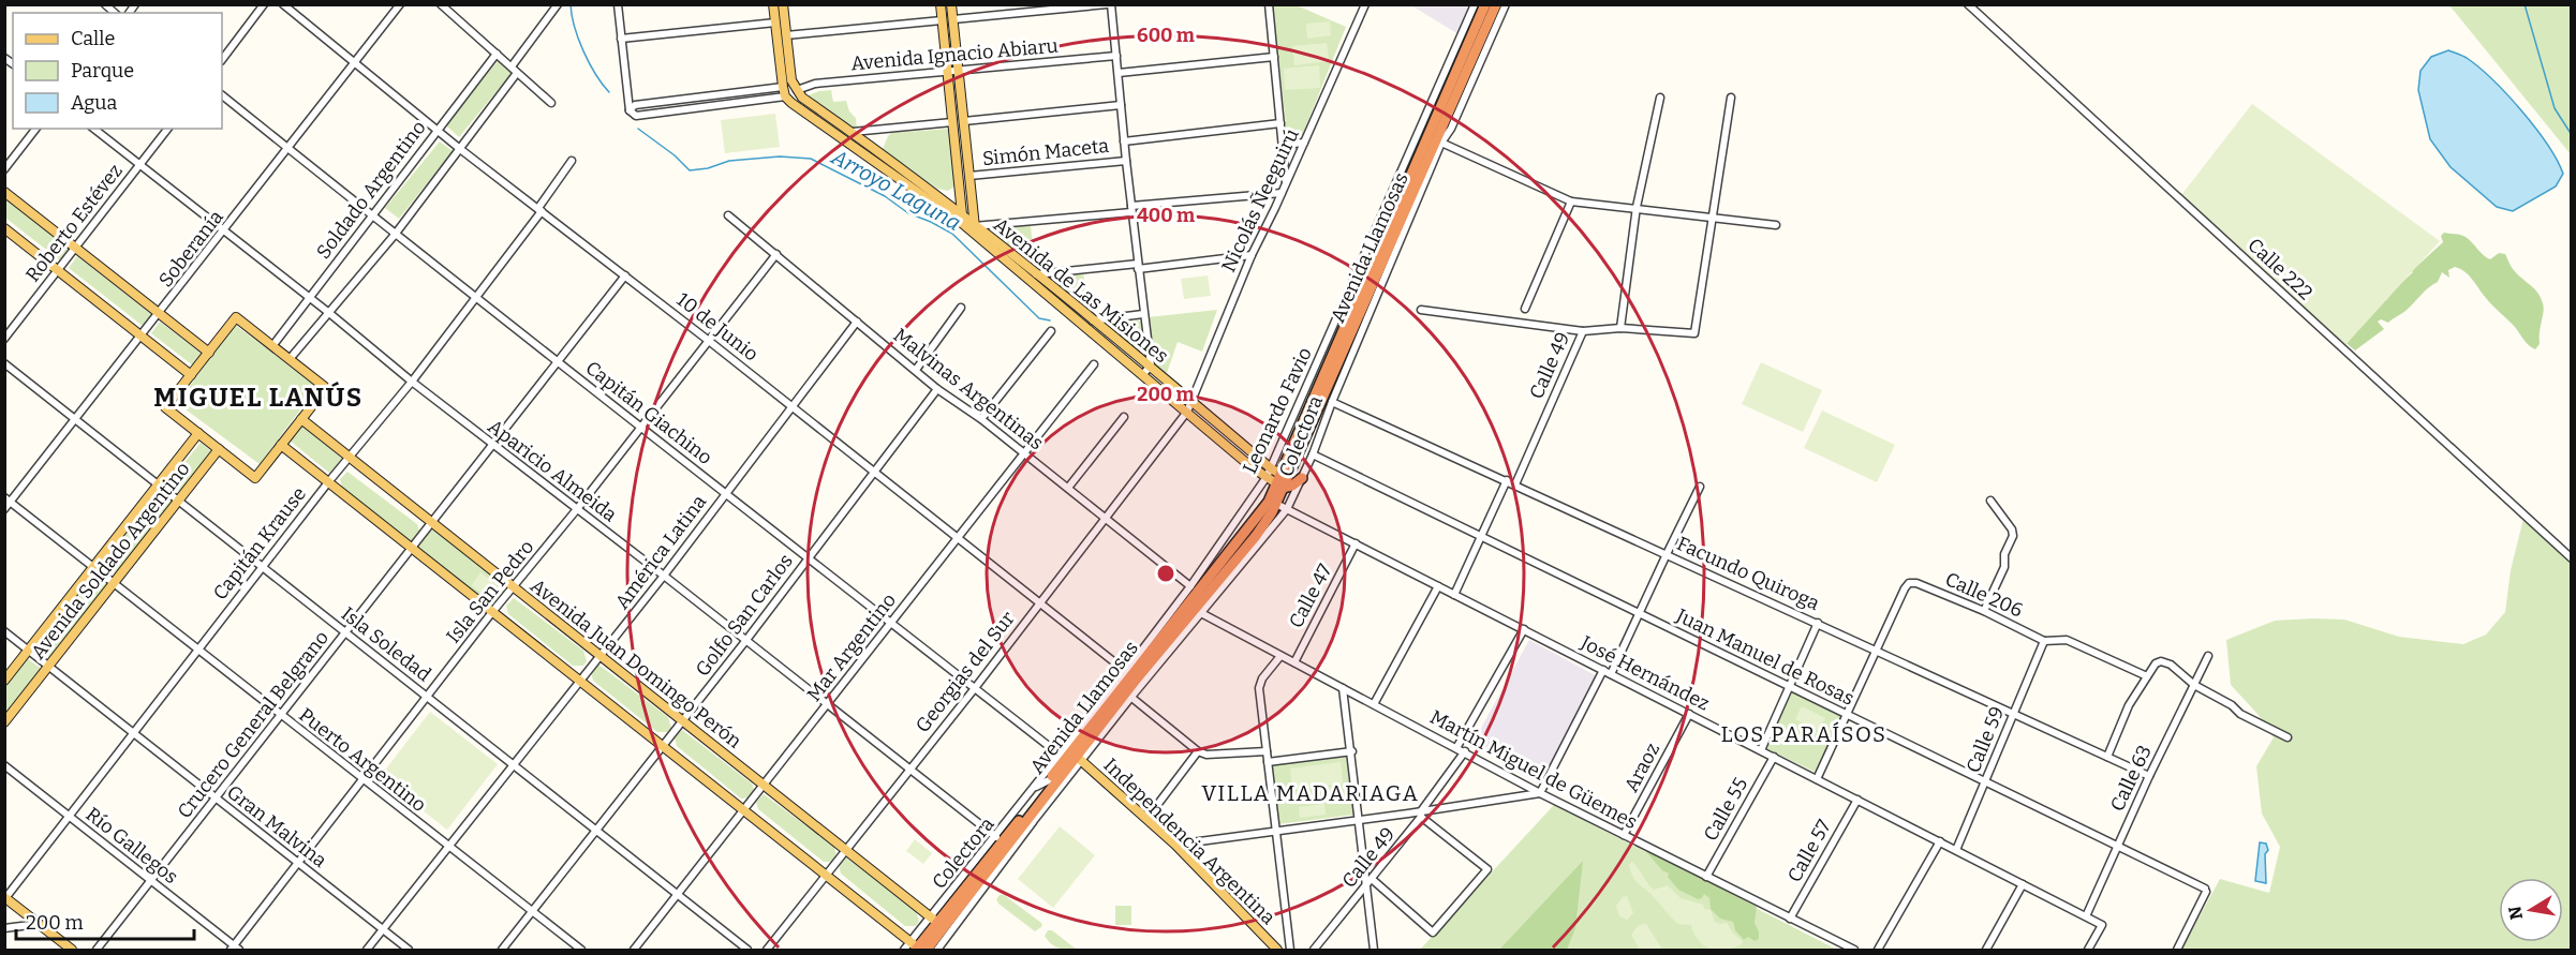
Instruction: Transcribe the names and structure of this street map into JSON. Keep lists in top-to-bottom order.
{
  "streets": {
    "highway": ["Avenida Llamosas"],
    "main road": [
      "Avenida Ignacio Abiaru",
      "Avenida de Las Misiones",
      "Avenida Soldado Argentino",
      "Avenida Juan Domingo Perón",
      "Independencia Argentina"
    ],
    "street": [
      "Simón Maceta",
      "Soldado Argentino",
      "Nicolás Ñeeguirú",
      "Roberto Estévez",
      "Soberanía",
      "Calle 222",
      "10 de Junio",
      "Calle 49",
      "Malvinas Argentinas",
      "Leonardo Favio",
      "Capitán Giachino",
      "Colectora",
      "Aparicio Almeida",
      "Capitán Krause",
      "América Latina",
      "Facundo Quiroga",
      "Isla San Pedro",
      "Calle 206",
      "Calle 47",
      "Golfo San Carlos",
      "Isla Soledad",
      "Mar Argentino",
      "Juan Manuel de Rosas",
      "Georgias del Sur",
      "José Hernández",
      "Crucero General Belgrano",
      "Calle 59",
      "Puerto Argentino",
      "Araoz",
      "Martín Miguel de Güemes",
      "Calle 63",
      "Calle 55",
      "Gran Malvina",
      "Río Gallegos",
      "Calle 57"
    ]
  },
  "crossings": [
    ["Avenida Ignacio Abiaru", "Avenida de Las Misiones"],
    ["Soldado Argentino", "10 de Junio"],
    ["Soldado Argentino", "Capitán Giachino"],
    ["Soldado Argentino", "Aparicio Almeida"],
    ["Nicolás Ñeeguirú", "Avenida de Las Misiones"],
    ["Nicolás Ñeeguirú", "Georgias del Sur"],
    ["Roberto Estévez", "Aparicio Almeida"],
    ["Avenida Llamosas", "Avenida de Las Misiones"],
    ["Avenida Llamosas", "10 de Junio"],
    ["Avenida Llamosas", "Leonardo Favio"],
    ["Avenida Llamosas", "Colectora"],
    ["Avenida Llamosas", "Avenida Juan Domingo Perón"],
    ["Avenida Llamosas", "José Hernández"],
    ["Avenida Llamosas", "Independencia Argentina"],
    ["Soberanía", "10 de Junio"],
    ["Soberanía", "Capitán Giachino"],
    ["Soberanía", "Aparicio Almeida"],
    ["Soberanía", "Isla Soledad"],
    ["Soberanía", "Puerto Argentino"],
    ["Avenida de Las Misiones", "Leonardo Favio"],
    ["Avenida de Las Misiones", "Georgias del Sur"],
    ["10 de Junio", "Leonardo Favio"],
    ["10 de Junio", "Capitán Krause"],
    ["10 de Junio", "América Latina"],
    ["10 de Junio", "Isla San Pedro"],
    ["10 de Junio", "Golfo San Carlos"],
    ["10 de Junio", "Mar Argentino"],
    ["10 de Junio", "Georgias del Sur"],
    ["10 de Junio", "Crucero General Belgrano"],
    ["Calle 49", "Facundo Quiroga"],
    ["Calle 49", "Martín Miguel de Güemes"],
    ["Malvinas Argentinas", "Leonardo Favio"],
    ["Malvinas Argentinas", "América Latina"],
    ["Malvinas Argentinas", "Isla San Pedro"],
    ["Malvinas Argentinas", "Golfo San Carlos"],
    ["Malvinas Argentinas", "Mar Argentino"],
    ["Malvinas Argentinas", "Georgias del Sur"],
    ["Leonardo Favio", "Capitán Giachino"],
    ["Leonardo Favio", "Colectora"],
    ["Capitán Giachino", "Capitán Krause"],
    ["Capitán Giachino", "América Latina"],
    ["Capitán Giachino", "Isla San Pedro"],
    ["Capitán Giachino", "Golfo San Carlos"],
    ["Capitán Giachino", "Mar Argentino"],
    ["Capitán Giachino", "Georgias del Sur"],
    ["Capitán Giachino", "Crucero General Belgrano"],
    ["Colectora", "Aparicio Almeida"],
    ["Colectora", "Facundo Quiroga"],
    ["Colectora", "Juan Manuel de Rosas"],
    ["Colectora", "Avenida Juan Domingo Perón"],
    ["Colectora", "José Hernández"],
    ["Colectora", "Martín Miguel de Güemes"],
    ["Colectora", "Independencia Argentina"],
    ["Aparicio Almeida", "Capitán Krause"],
    ["Aparicio Almeida", "América Latina"],
    ["Aparicio Almeida", "Isla San Pedro"],
    ["Aparicio Almeida", "Golfo San Carlos"],
    ["Aparicio Almeida", "Mar Argentino"],
    ["Aparicio Almeida", "Georgias del Sur"],
    ["Aparicio Almeida", "Crucero General Belgrano"],
    ["Capitán Krause", "Isla Soledad"],
    ["Capitán Krause", "Avenida Juan Domingo Perón"],
    ["Capitán Krause", "Puerto Argentino"],
    ["Capitán Krause", "Gran Malvina"],
    ["Capitán Krause", "Río Gallegos"],
    ["América Latina", "Isla Soledad"],
    ["América Latina", "Avenida Juan Domingo Perón"],
    ["América Latina", "Puerto Argentino"],
    ["América Latina", "Gran Malvina"],
    ["Avenida Soldado Argentino", "Isla Soledad"],
    ["Avenida Soldado Argentino", "Puerto Argentino"],
    ["Avenida Soldado Argentino", "Gran Malvina"],
    ["Facundo Quiroga", "Calle 206"],
    ["Facundo Quiroga", "Calle 59"],
    ["Facundo Quiroga", "Calle 63"],
    ["Isla San Pedro", "Isla Soledad"],
    ["Isla San Pedro", "Avenida Juan Domingo Perón"],
    ["Isla San Pedro", "Puerto Argentino"],
    ["Isla San Pedro", "Gran Malvina"],
    ["Isla San Pedro", "Río Gallegos"],
    ["Calle 206", "Calle 59"],
    ["Calle 47", "José Hernández"],
    ["Calle 47", "Martín Miguel de Güemes"],
    ["Golfo San Carlos", "Isla Soledad"],
    ["Golfo San Carlos", "Avenida Juan Domingo Perón"],
    ["Golfo San Carlos", "Puerto Argentino"],
    ["Isla Soledad", "Mar Argentino"],
    ["Isla Soledad", "Crucero General Belgrano"],
    ["Mar Argentino", "Avenida Juan Domingo Perón"],
    ["Juan Manuel de Rosas", "Calle 59"],
    ["Juan Manuel de Rosas", "Calle 63"],
    ["Avenida Juan Domingo Perón", "Georgias del Sur"],
    ["Avenida Juan Domingo Perón", "Crucero General Belgrano"],
    ["José Hernández", "Calle 59"],
    ["José Hernández", "Araoz"],
    ["José Hernández", "Calle 63"],
    ["José Hernández", "Calle 55"],
    ["José Hernández", "Calle 57"],
    ["Crucero General Belgrano", "Puerto Argentino"],
    ["Crucero General Belgrano", "Gran Malvina"],
    ["Crucero General Belgrano", "Río Gallegos"],
    ["Araoz", "Martín Miguel de Güemes"],
    ["Martín Miguel de Güemes", "Calle 55"],
    ["Martín Miguel de Güemes", "Calle 57"]
  ],
  "districts": ["MIGUEL LANÚS", "LOS PARAÍSOS", "VILLA MADARIAGA"],
  "water": ["Arroyo Laguna"],
  "legend": ["Calle", "Parque", "Agua"],
  "scale_bar": "200 m",
  "north": "left",
  "rings": ["600 m", "400 m", "200 m"]
}
